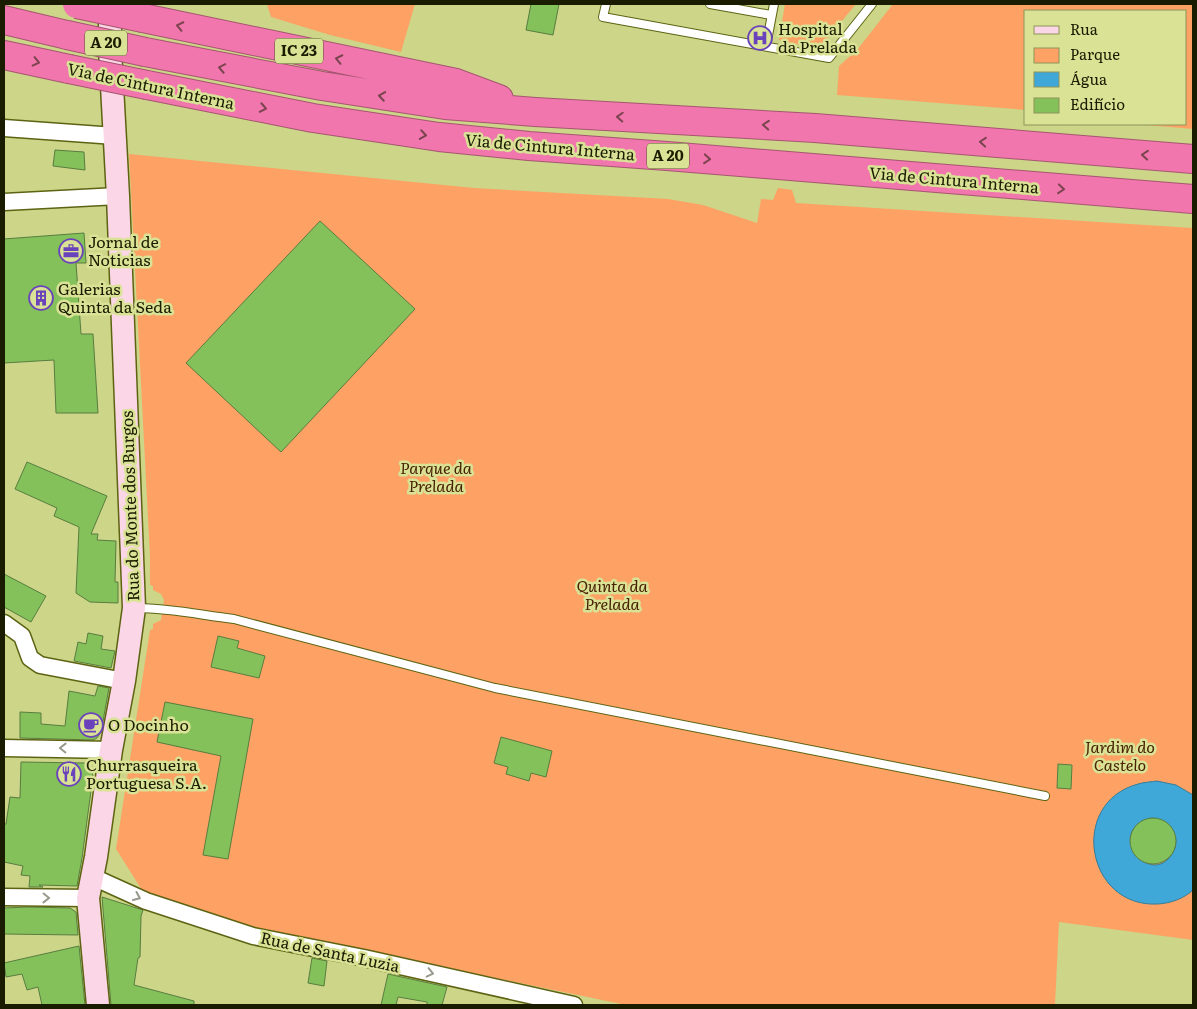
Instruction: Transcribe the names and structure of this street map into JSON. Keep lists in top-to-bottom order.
{
  "streets": {
    "highway": ["A 20", "IC 23", "Via de Cintura Interna"],
    "main road": ["Rua do Monte dos Burgos"],
    "street": ["Rua de Santa Luzia"]
  },
  "crossings": [
    ["IC 23", "Via de Cintura Interna"],
    ["Rua do Monte dos Burgos", "Rua de Santa Luzia"]
  ],
  "one_way": ["Rua de Santa Luzia"],
  "parks": ["Parque da Prelada", "Quinta da Prelada", "Jardim do Castelo"],
  "places": {
    "hospital": ["Hospital da Prelada"],
    "office": ["Jornal de Noticias"],
    "building": ["Galerias Quinta da Seda"],
    "cafe": ["O Docinho"],
    "restaurant": ["Churrasqueira Portuguesa S.A."]
  },
  "legend": [
    "Rua",
    "Parque",
    "Água",
    "Edifício"
  ]
}
